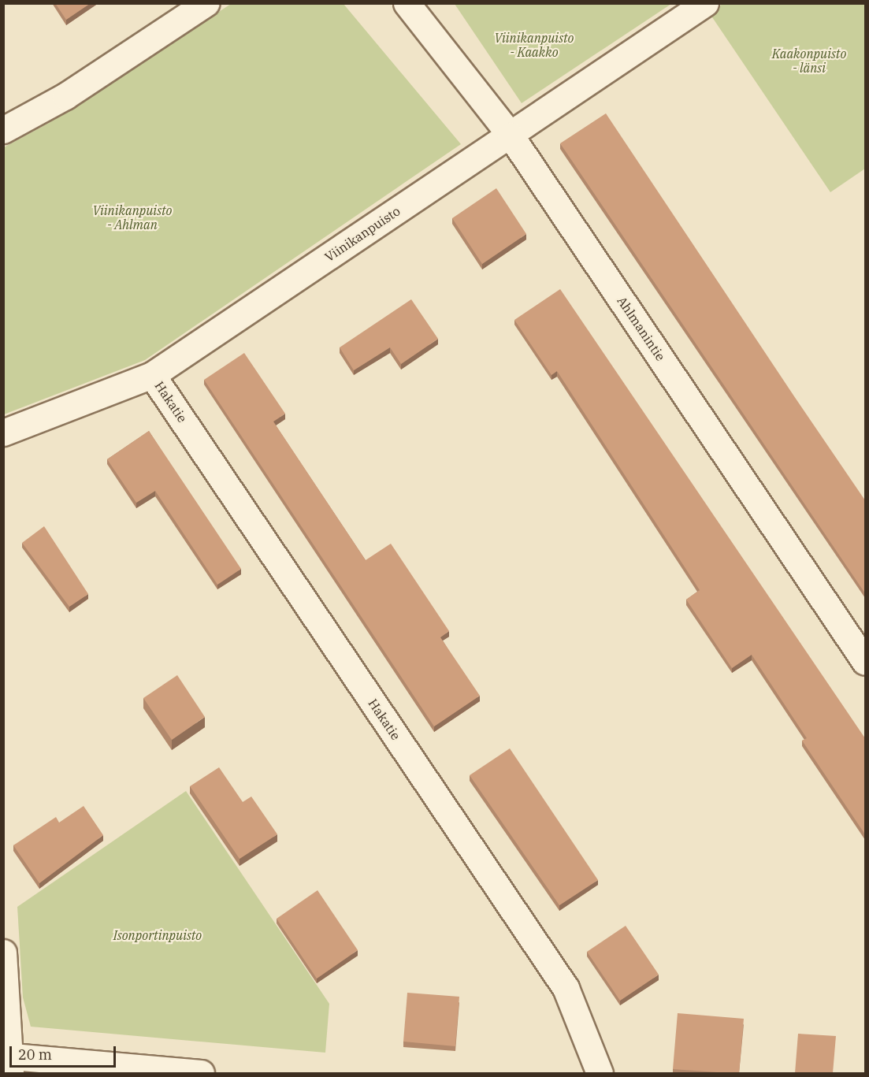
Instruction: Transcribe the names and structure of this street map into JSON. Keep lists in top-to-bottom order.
{
  "streets": {
    "street": ["Viinikanpuisto", "Ahlmanintie", "Hakatie"]
  },
  "crossings": [
    ["Viinikanpuisto", "Ahlmanintie"],
    ["Viinikanpuisto", "Hakatie"]
  ],
  "parks": [
    "Viinikanpuisto - Kaakko",
    "Kaakonpuisto - länsi",
    "Viinikanpuisto - Ahlman",
    "Isonportinpuisto"
  ],
  "scale_bar": "20 m"
}
